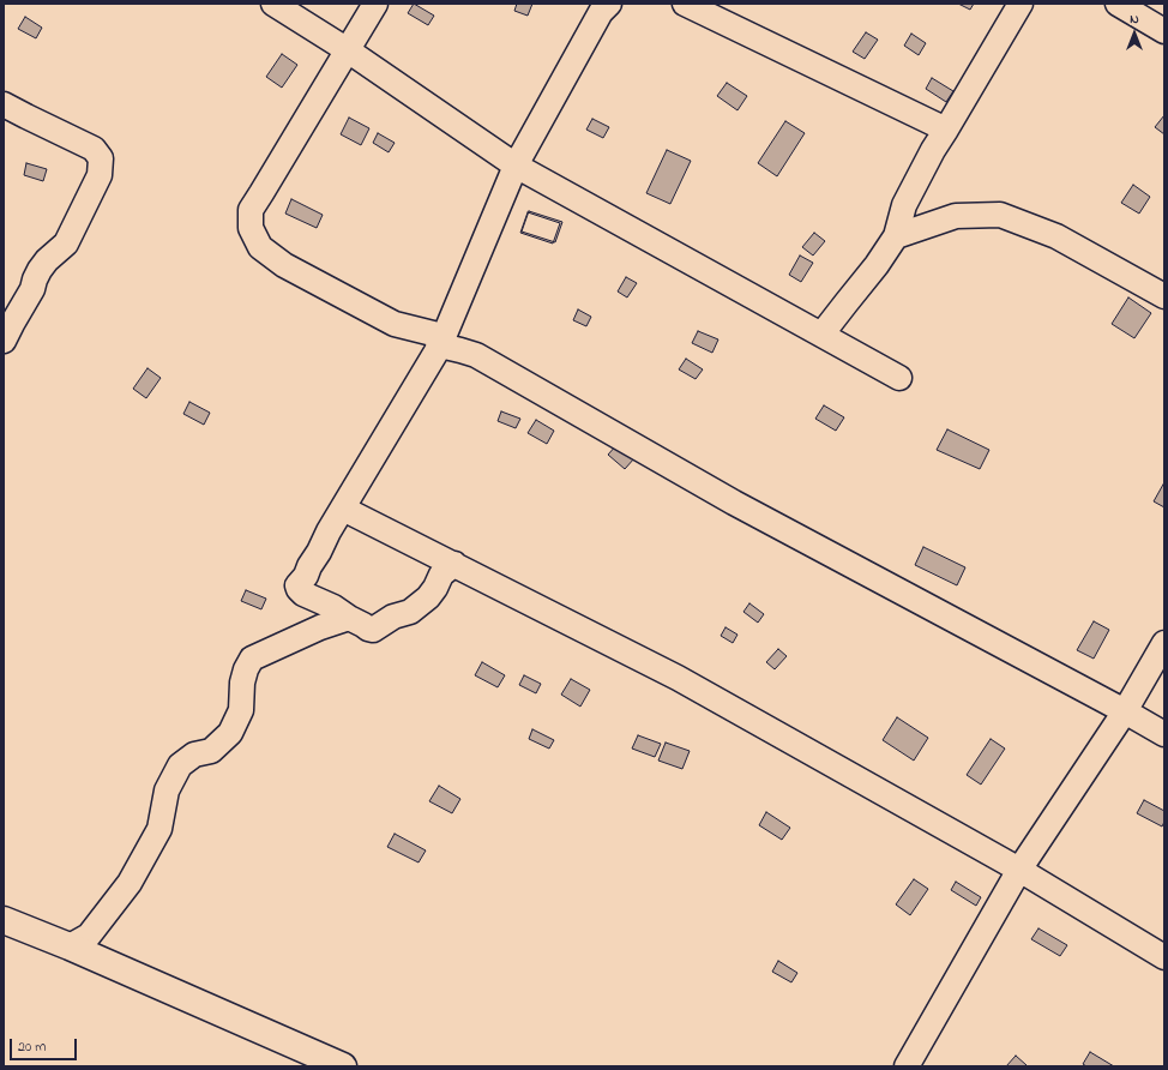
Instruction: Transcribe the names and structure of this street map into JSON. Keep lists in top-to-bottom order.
{
  "scale_bar": "20 m",
  "north": "top"
}
